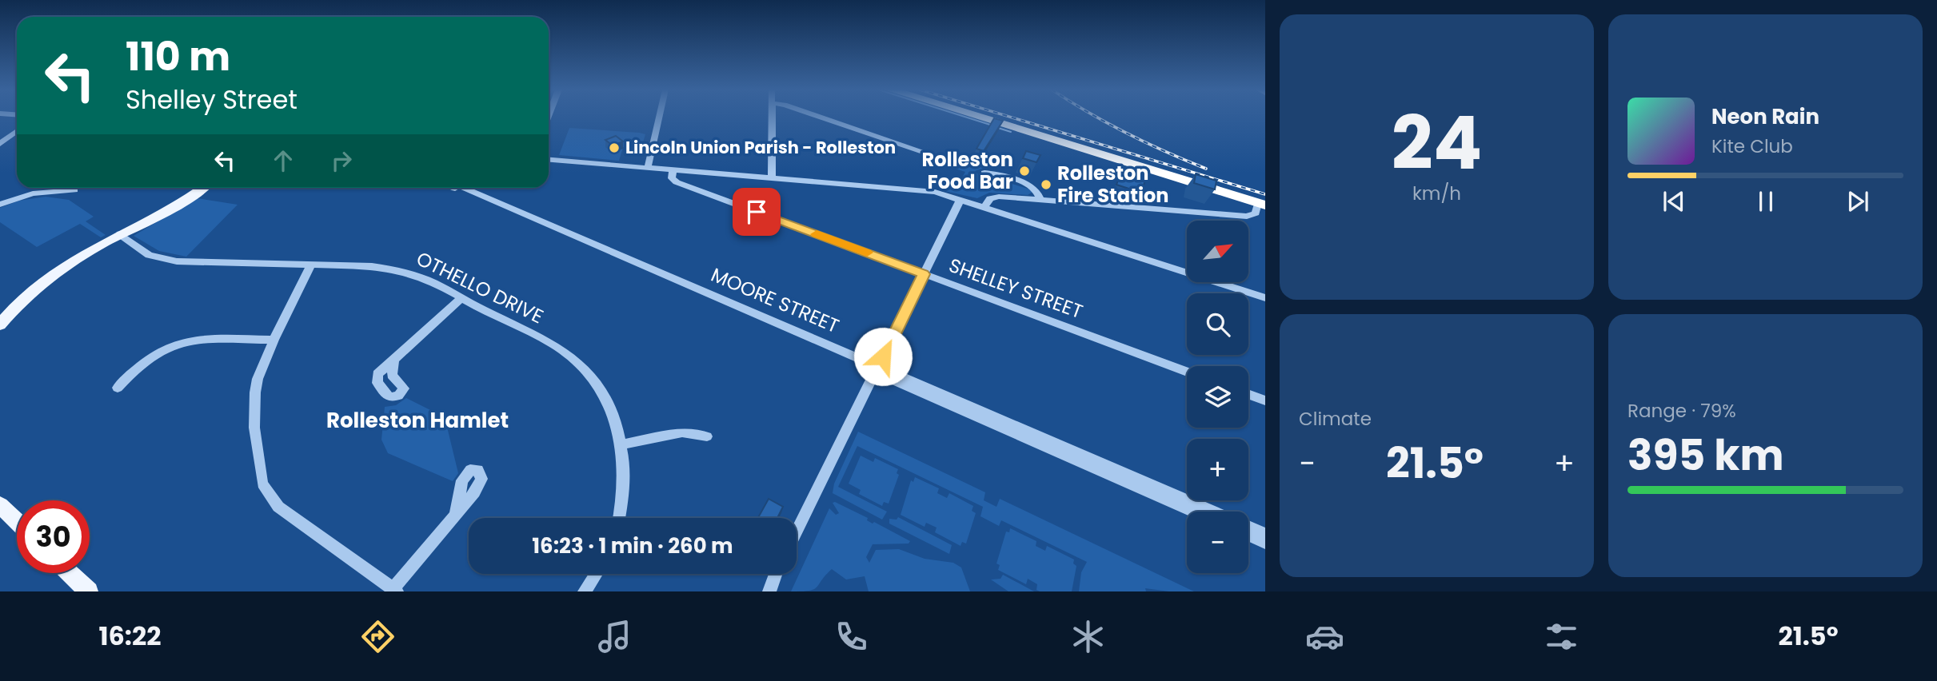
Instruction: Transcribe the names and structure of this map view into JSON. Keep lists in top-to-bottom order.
{
  "streets": {
    "street": ["OTHELLO DRIVE", "SHELLEY STREET", "MOORE STREET"]
  },
  "districts": ["Rolleston Hamlet"],
  "places": ["Lincoln Union Parish - Rolleston", "Rolleston Food Bar", "Rolleston Fire Station"],
  "north": "top right",
  "page": {
    "tile": [
      ["24", "km/h"],
      "Climate",
      ["Range · 79%", "395 km"]
    ],
    "turn": ["110 m", "Shelley Street"],
    "song": ["Neon Rain", "Kite Club"],
    "map_buttons": ["+", "−"],
    "heat": ["−", "21.5°", "+"],
    "limit": "30",
    "trip": "16:23 · 1 min · 260 m",
    "tabs": ["16:22", "21.5°"]
  }
}
